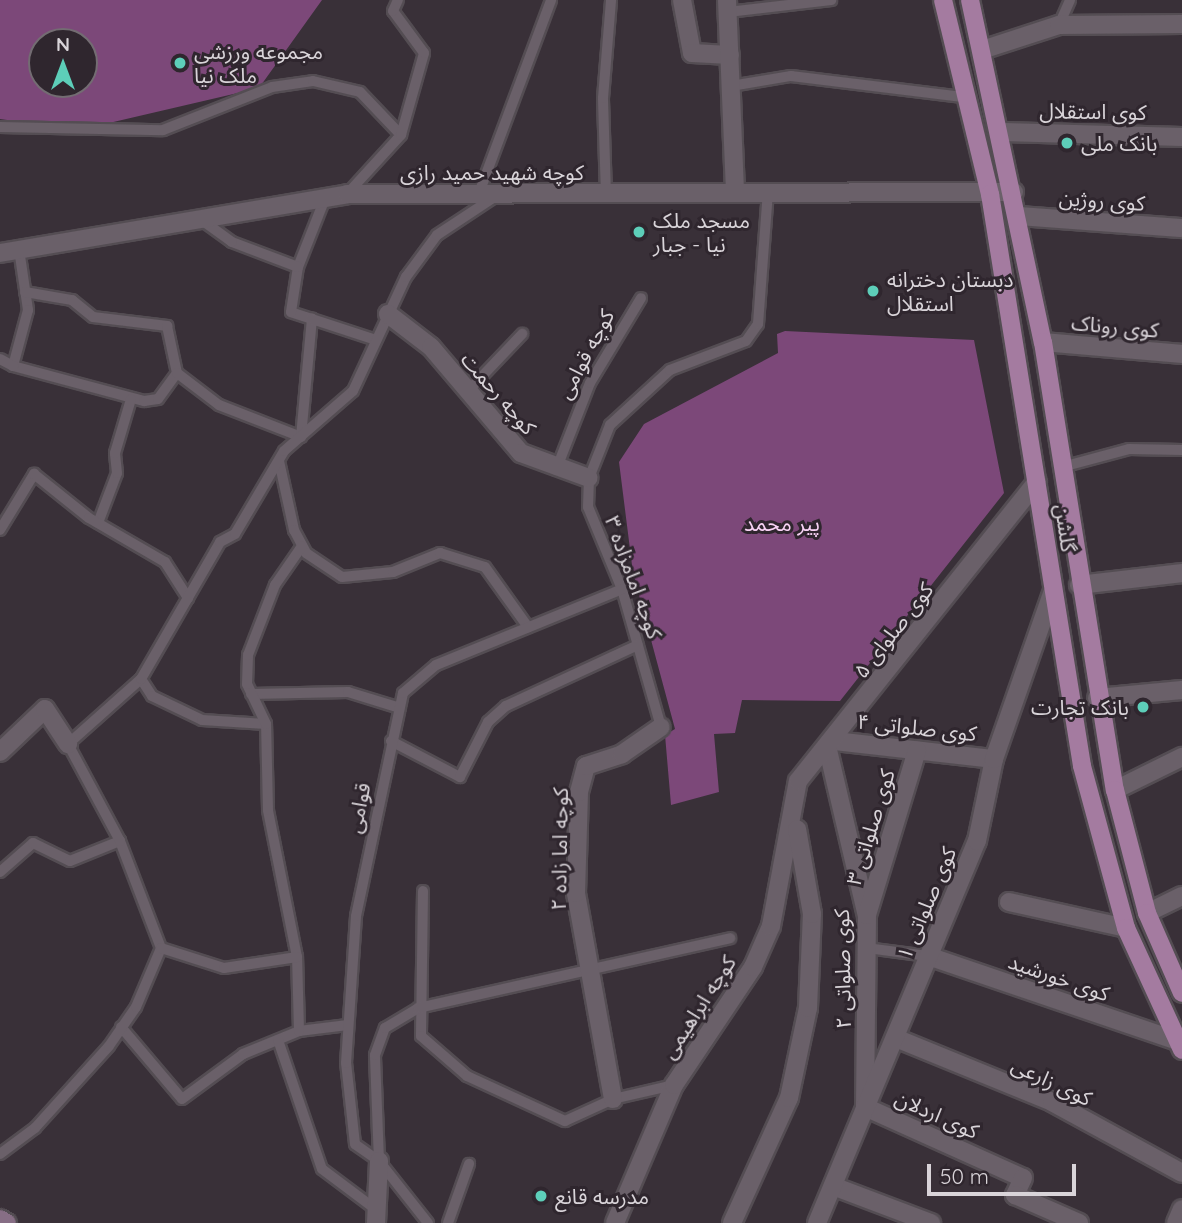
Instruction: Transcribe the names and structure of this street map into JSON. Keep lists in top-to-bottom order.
{
  "streets": {
    "main road": ["گلشن"],
    "street": [
      "کوی استقلال",
      "کوچه شهید حمید رازی",
      "کوی روژین",
      "کوی روناک",
      "کوچه رحمت",
      "کوی صلوای ۵",
      "کوی صلواتی ۴",
      "کوی صلواتی ۳",
      "کوچه اما زاده ۲",
      "کوی صلواتی ۱",
      "کوی صلواتی ۲",
      "کوی خورشید",
      "کوچه ابراهیمی",
      "کوی زارعی",
      "کوی اردلان"
    ],
    "lane": ["کوچه قوامی", "کوچه امامزاده ۳", "قوامی"]
  },
  "crossings": [
    ["کوی استقلال", "گلشن"],
    ["کوچه شهید حمید رازی", "گلشن"],
    ["کوچه شهید حمید رازی", "کوچه امامزاده ۳"],
    ["کوی روژین", "گلشن"],
    ["کوی روناک", "گلشن"],
    ["کوچه قوامی", "کوچه رحمت"],
    ["کوچه رحمت", "کوچه امامزاده ۳"],
    ["گلشن", "کوی صلوای ۵"],
    ["گلشن", "کوی صلواتی ۱"],
    ["گلشن", "کوی خورشید"],
    ["کوچه امامزاده ۳", "قوامی"],
    ["کوچه امامزاده ۳", "کوچه اما زاده ۲"],
    ["کوی صلوای ۵", "کوی صلواتی ۴"],
    ["کوی صلوای ۵", "کوی صلواتی ۲"],
    ["کوی صلوای ۵", "کوچه ابراهیمی"],
    ["کوی صلواتی ۴", "کوی صلواتی ۳"],
    ["کوی صلواتی ۴", "کوی صلواتی ۱"],
    ["کوی صلواتی ۴", "کوی صلواتی ۲"],
    ["کوی صلواتی ۳", "کوی صلواتی ۲"],
    ["کوی صلواتی ۱", "کوی صلواتی ۲"],
    ["کوی صلواتی ۱", "کوی خورشید"],
    ["کوی صلواتی ۱", "کوی زارعی"],
    ["کوی صلواتی ۱", "کوی اردلان"],
    ["کوی صلواتی ۲", "کوی اردلان"]
  ],
  "parks": ["پیر محمد"],
  "places": [
    "مجموعه ورزشی ملک نیا",
    "بانک ملی",
    "مسجد ملک نیا - جبار",
    "دبستان دخترانه استقلال",
    "بانک تجارت",
    "مدرسه قانع"
  ],
  "scale_bar": "50 m",
  "north": "top"
}
